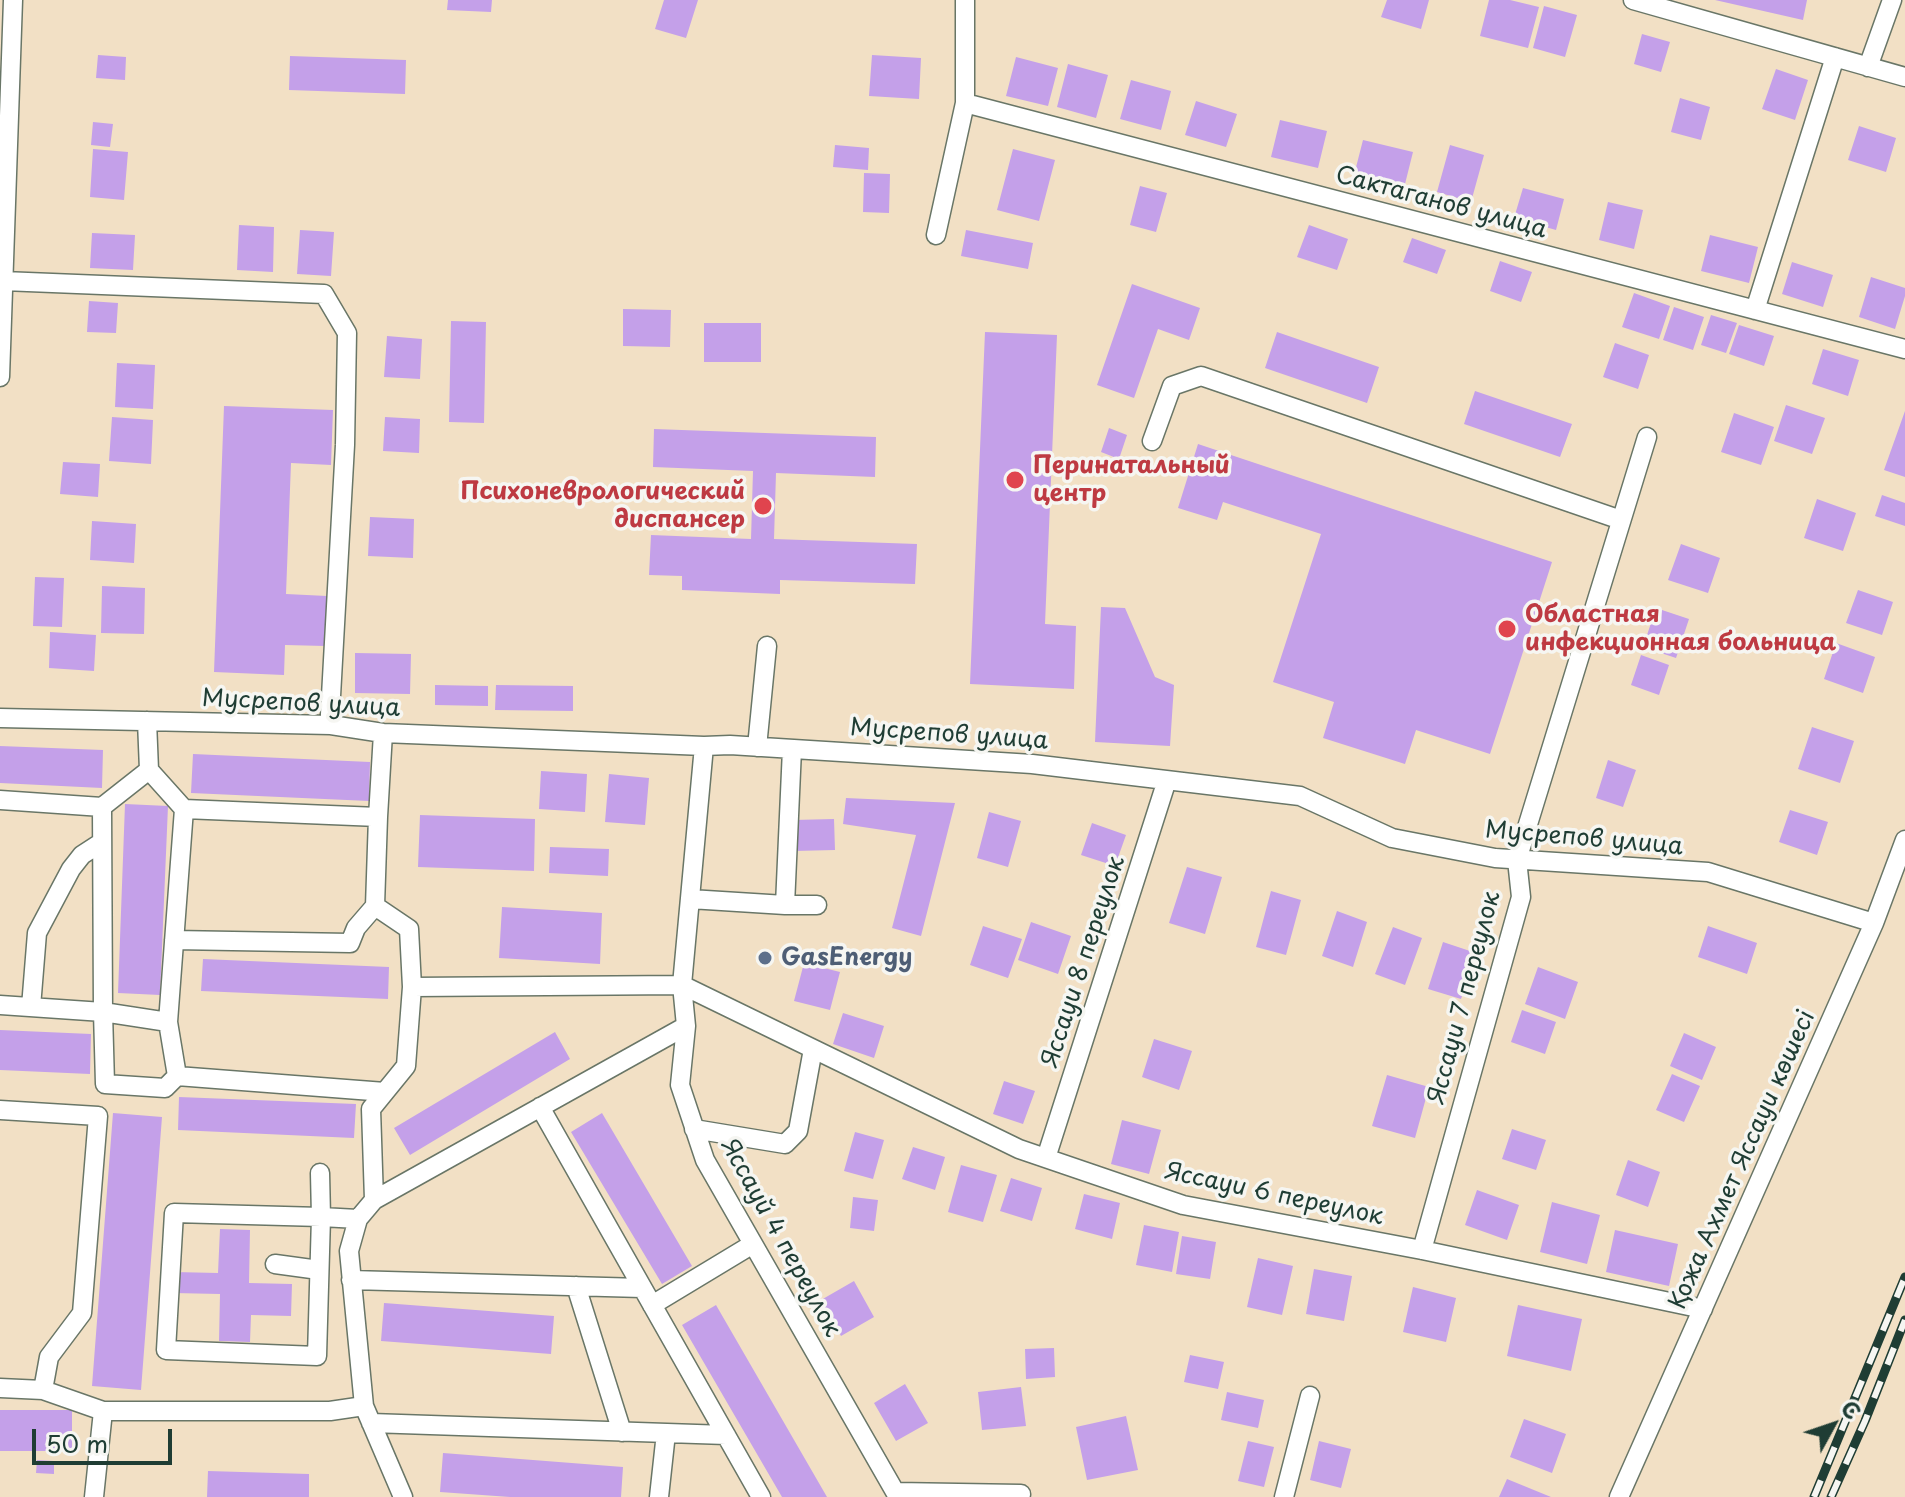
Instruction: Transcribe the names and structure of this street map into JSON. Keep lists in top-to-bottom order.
{
  "streets": {
    "street": [
      "Сактаганов улица",
      "Мусрепов улица",
      "Яссауи 8 переулок",
      "Яссауи 7 переулок",
      "Қожа Ахмет Яссауи көшесі",
      "Яссауи 6 переулок",
      "Яссауй 4 переулок"
    ]
  },
  "crossings": [
    ["Мусрепов улица", "Яссауи 8 переулок"],
    ["Мусрепов улица", "Яссауи 7 переулок"],
    ["Мусрепов улица", "Қожа Ахмет Яссауи көшесі"],
    ["Мусрепов улица", "Яссауй 4 переулок"],
    ["Яссауи 8 переулок", "Яссауи 6 переулок"],
    ["Яссауи 7 переулок", "Яссауи 6 переулок"],
    ["Қожа Ахмет Яссауи көшесі", "Яссауи 6 переулок"],
    ["Яссауи 6 переулок", "Яссауй 4 переулок"]
  ],
  "places": [
    "Перинатальный центр",
    "Психоневрологический диспансер",
    "Областная инфекционная больница",
    "GasEnergy"
  ],
  "scale_bar": "50 m",
  "north": "top right"
}
